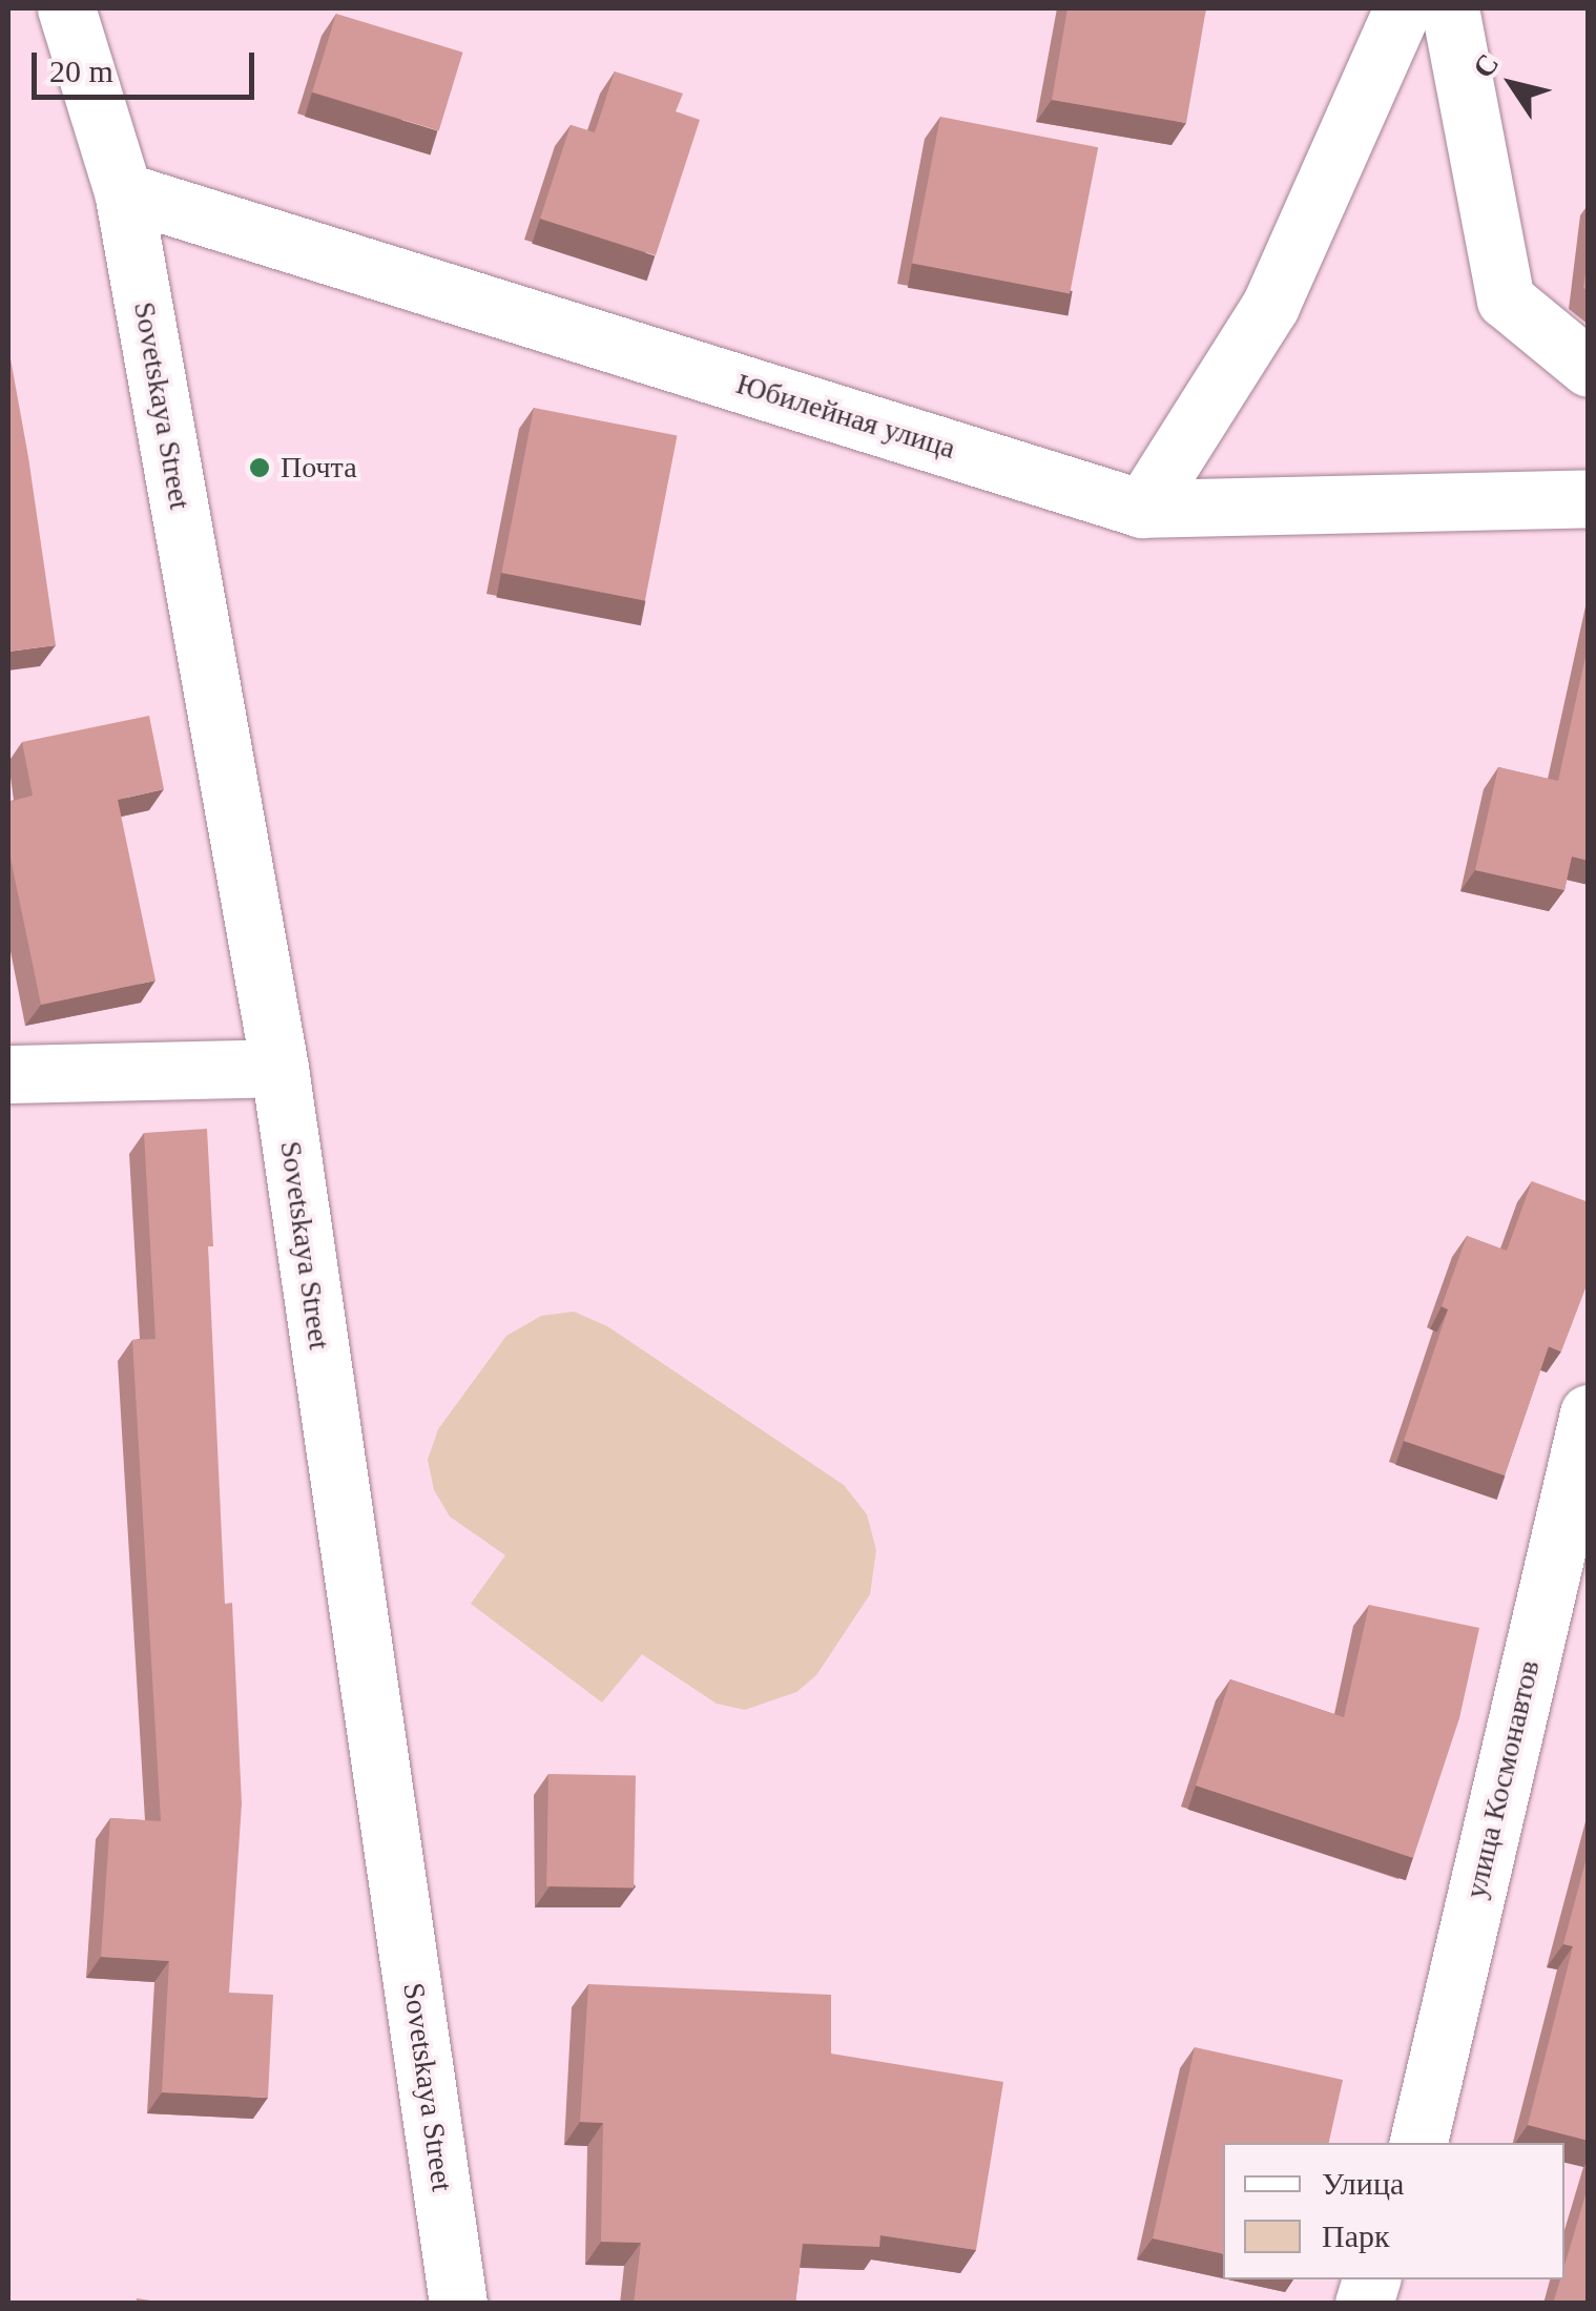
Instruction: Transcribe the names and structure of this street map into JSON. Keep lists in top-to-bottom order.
{
  "streets": {
    "street": ["Sovetskaya Street", "Юбилейная улица", "улица Космонавтов"]
  },
  "crossings": [
    ["Sovetskaya Street", "Юбилейная улица"]
  ],
  "places": ["Почта"],
  "legend": ["Улица", "Парк"],
  "scale_bar": "20 m",
  "north": "top left"
}
